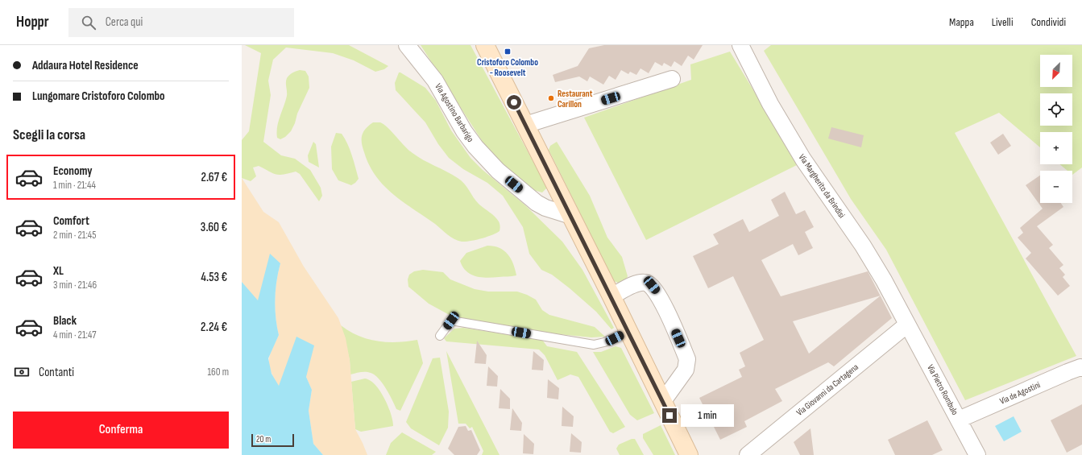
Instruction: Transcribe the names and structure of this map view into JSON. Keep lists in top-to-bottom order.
{
  "streets": {
    "street": [
      "Via Agostino Barbarigo",
      "Via Margherito da Brindisi",
      "Via Giovanni da Cartagena",
      "Via Pietro Rombulo",
      "Via de Agostini"
    ]
  },
  "crossings": [
    ["Via Margherito da Brindisi", "Via Giovanni da Cartagena"],
    ["Via Margherito da Brindisi", "Via Pietro Rombulo"],
    ["Via Giovanni da Cartagena", "Via Pietro Rombulo"],
    ["Via Pietro Rombulo", "Via de Agostini"]
  ],
  "places": {
    "transit": ["Cristoforo Colombo - Roosevelt"],
    "other": ["Restaurant Carillon"]
  },
  "scale_bar": "20 m",
  "north": "bottom left",
  "page": {
    "header": "Hoppr",
    "search": "Cerca qui",
    "nav": ["Mappa", "Livelli", "Condividi"],
    "banner": ["Addaura Hotel Residence", "Lungomare Cristoforo Colombo"],
    "map_buttons": ["+", "−"],
    "heading": "Scegli la corsa",
    "list": [
      {
        "name": "Economy",
        "note": "1 min · 21:44",
        "value": "2.67 €"
      },
      {
        "name": "Comfort",
        "note": "2 min · 21:45",
        "value": "3.60 €"
      },
      {
        "name": "XL",
        "note": "3 min · 21:46",
        "value": "4.53 €"
      },
      {
        "name": "Black",
        "note": "4 min · 21:47",
        "value": "2.24 €"
      }
    ],
    "pay": ["Contanti", "160 m"],
    "bubble": "1 min",
    "buttons": "Conferma",
    "scale": "20 m"
  }
}
